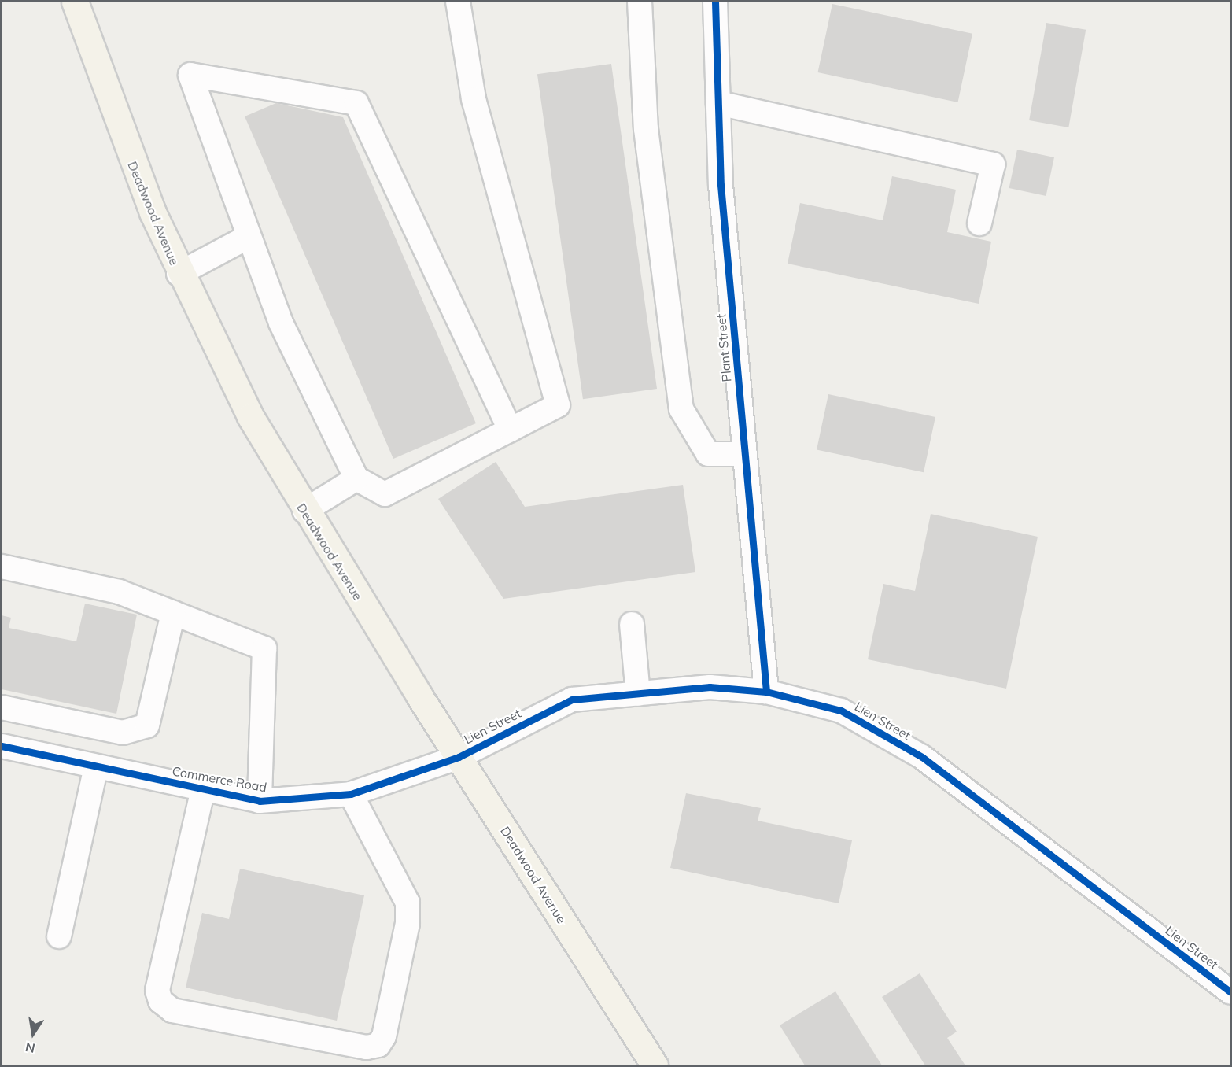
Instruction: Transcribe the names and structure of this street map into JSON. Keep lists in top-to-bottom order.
{
  "streets": {
    "main road": ["Deadwood Avenue"],
    "street": ["Plant Street", "Lien Street", "Commerce Road"]
  },
  "crossings": [
    ["Deadwood Avenue", "Lien Street"],
    ["Deadwood Avenue", "Commerce Road"],
    ["Plant Street", "Lien Street"],
    ["Lien Street", "Commerce Road"]
  ],
  "north": "bottom"
}
